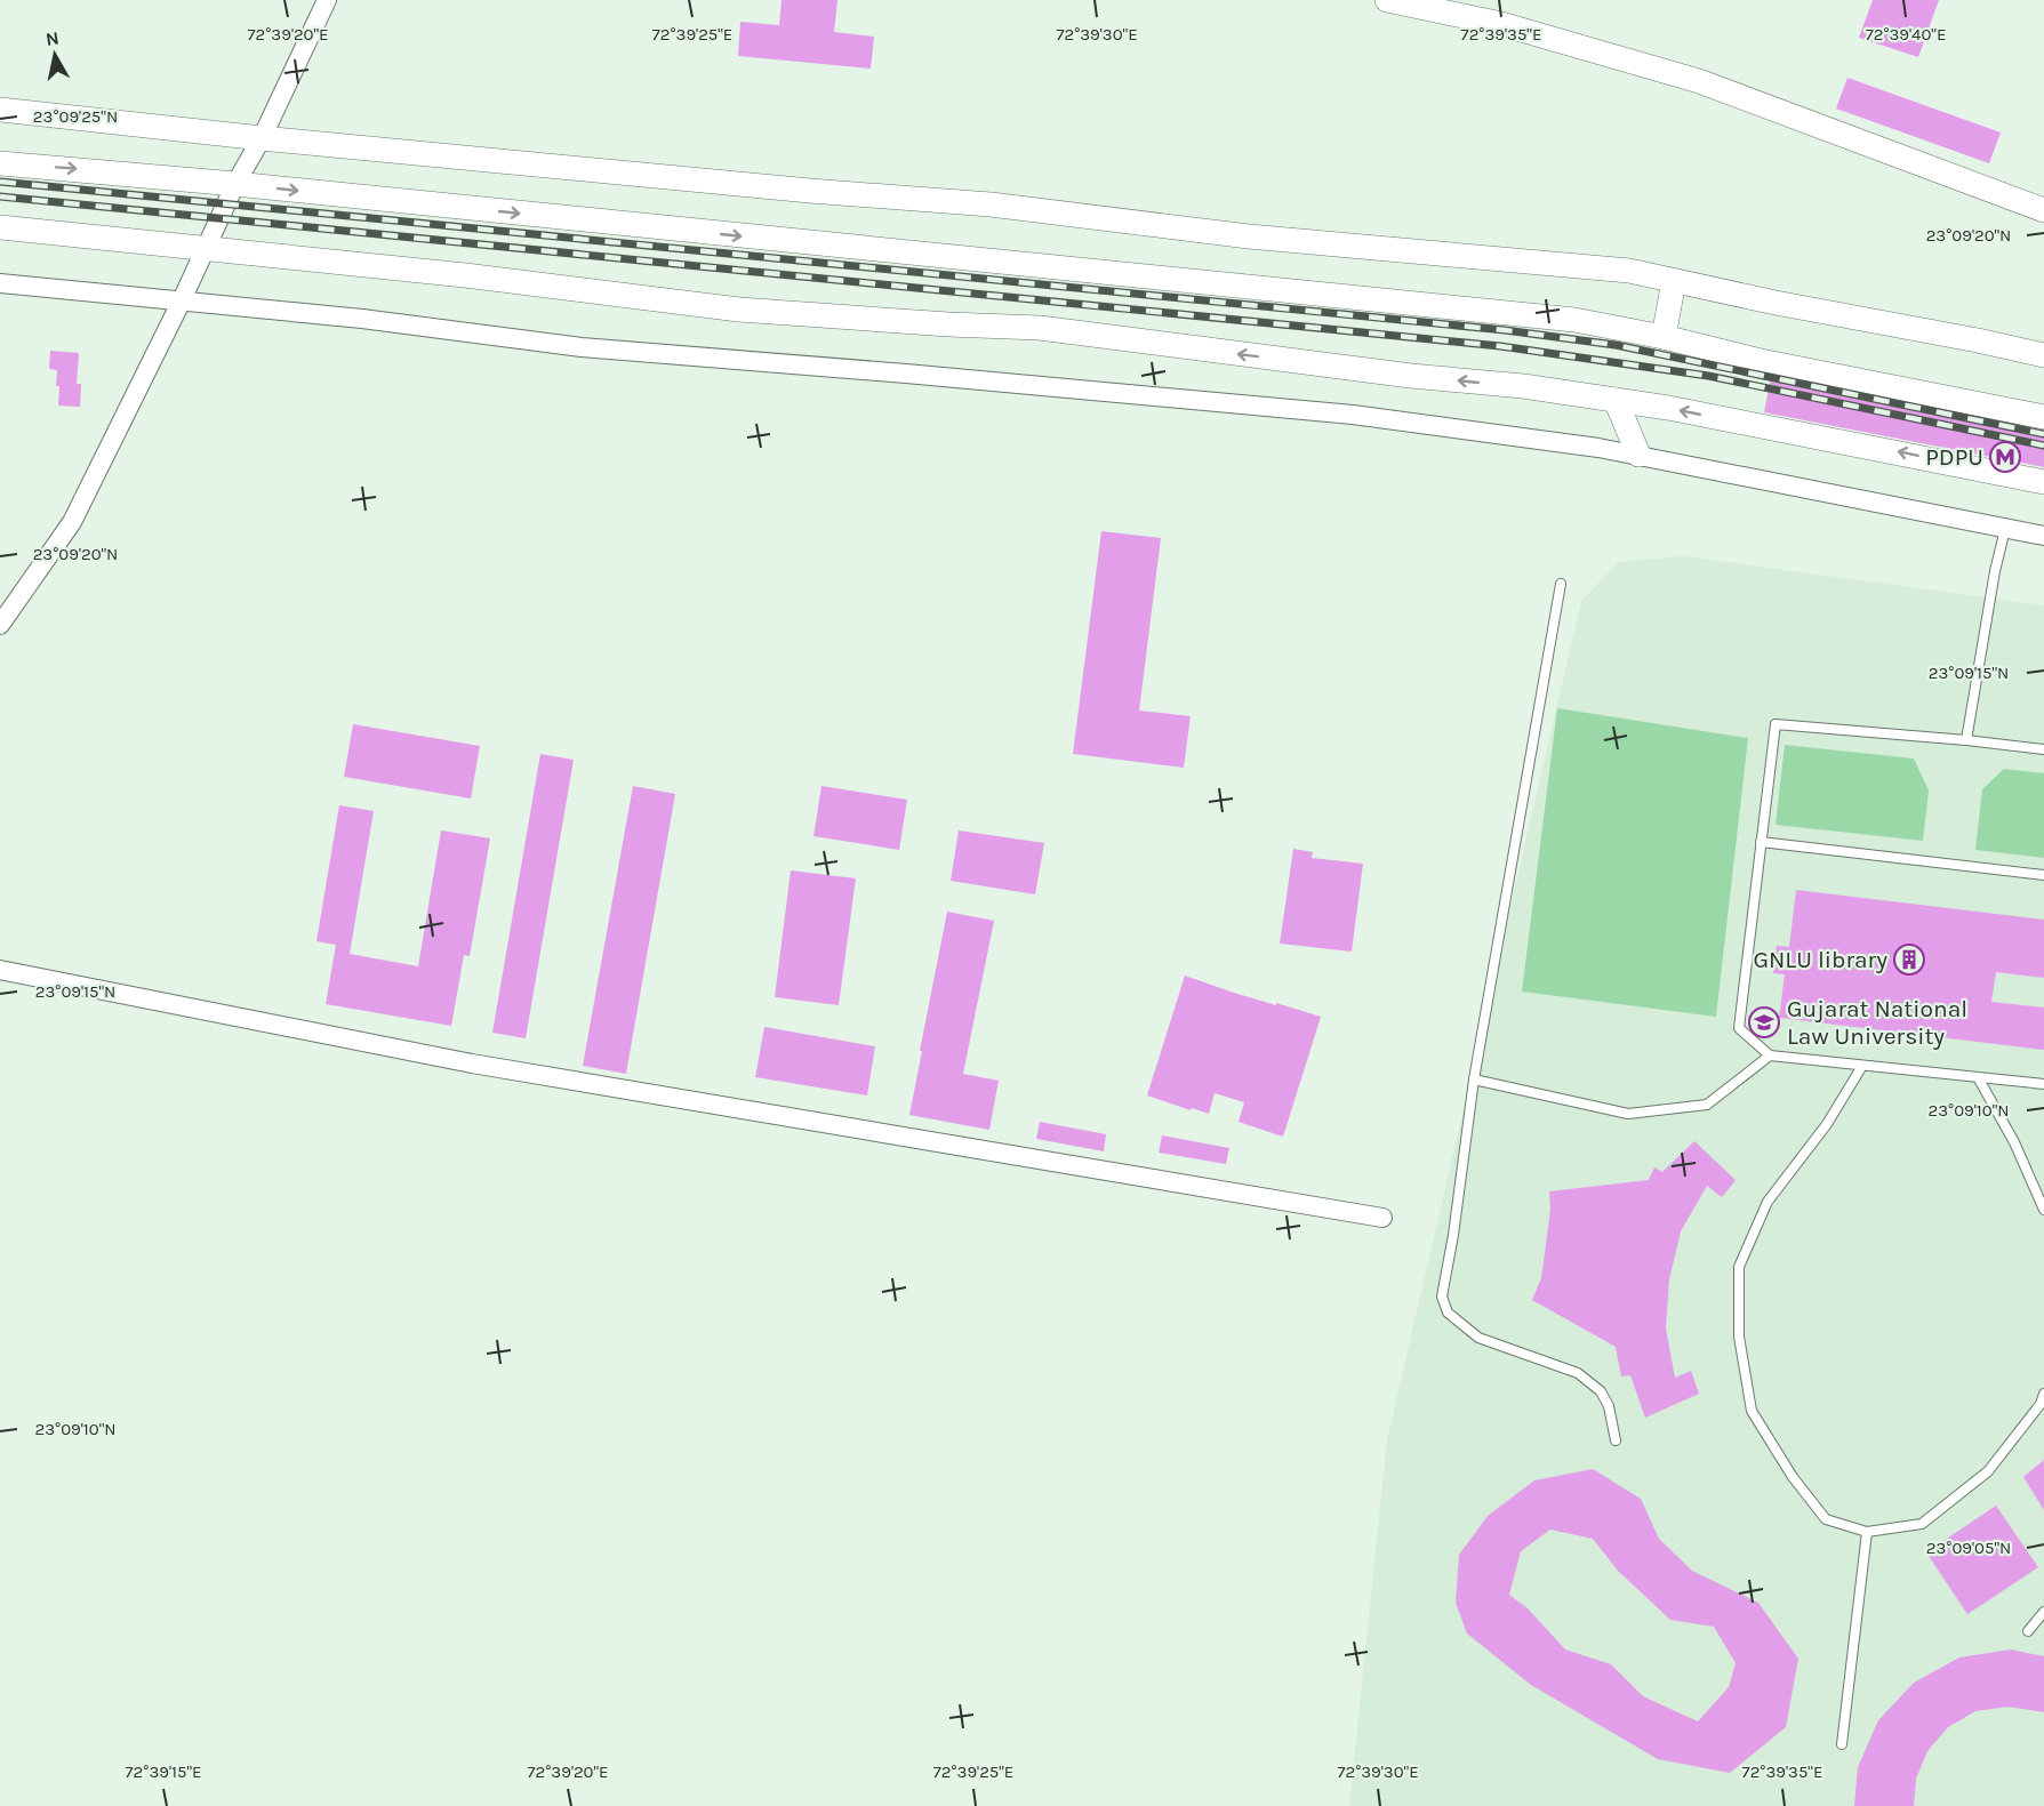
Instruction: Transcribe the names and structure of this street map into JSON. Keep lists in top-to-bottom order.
{
  "places": {
    "metro station": ["PDPU"],
    "building": ["GNLU library"],
    "school or university": ["Gujarat National Law University"]
  },
  "north": "top",
  "coordinates": [
    "72°39'20\"E",
    "72°39'25\"E",
    "72°39'30\"E",
    "72°39'35\"E",
    "72°39'40\"E",
    "23°09'25\"N",
    "23°09'20\"N",
    "23°09'15\"N",
    "23°09'10\"N",
    "23°09'05\"N",
    "72°39'15\"E"
  ]
}
